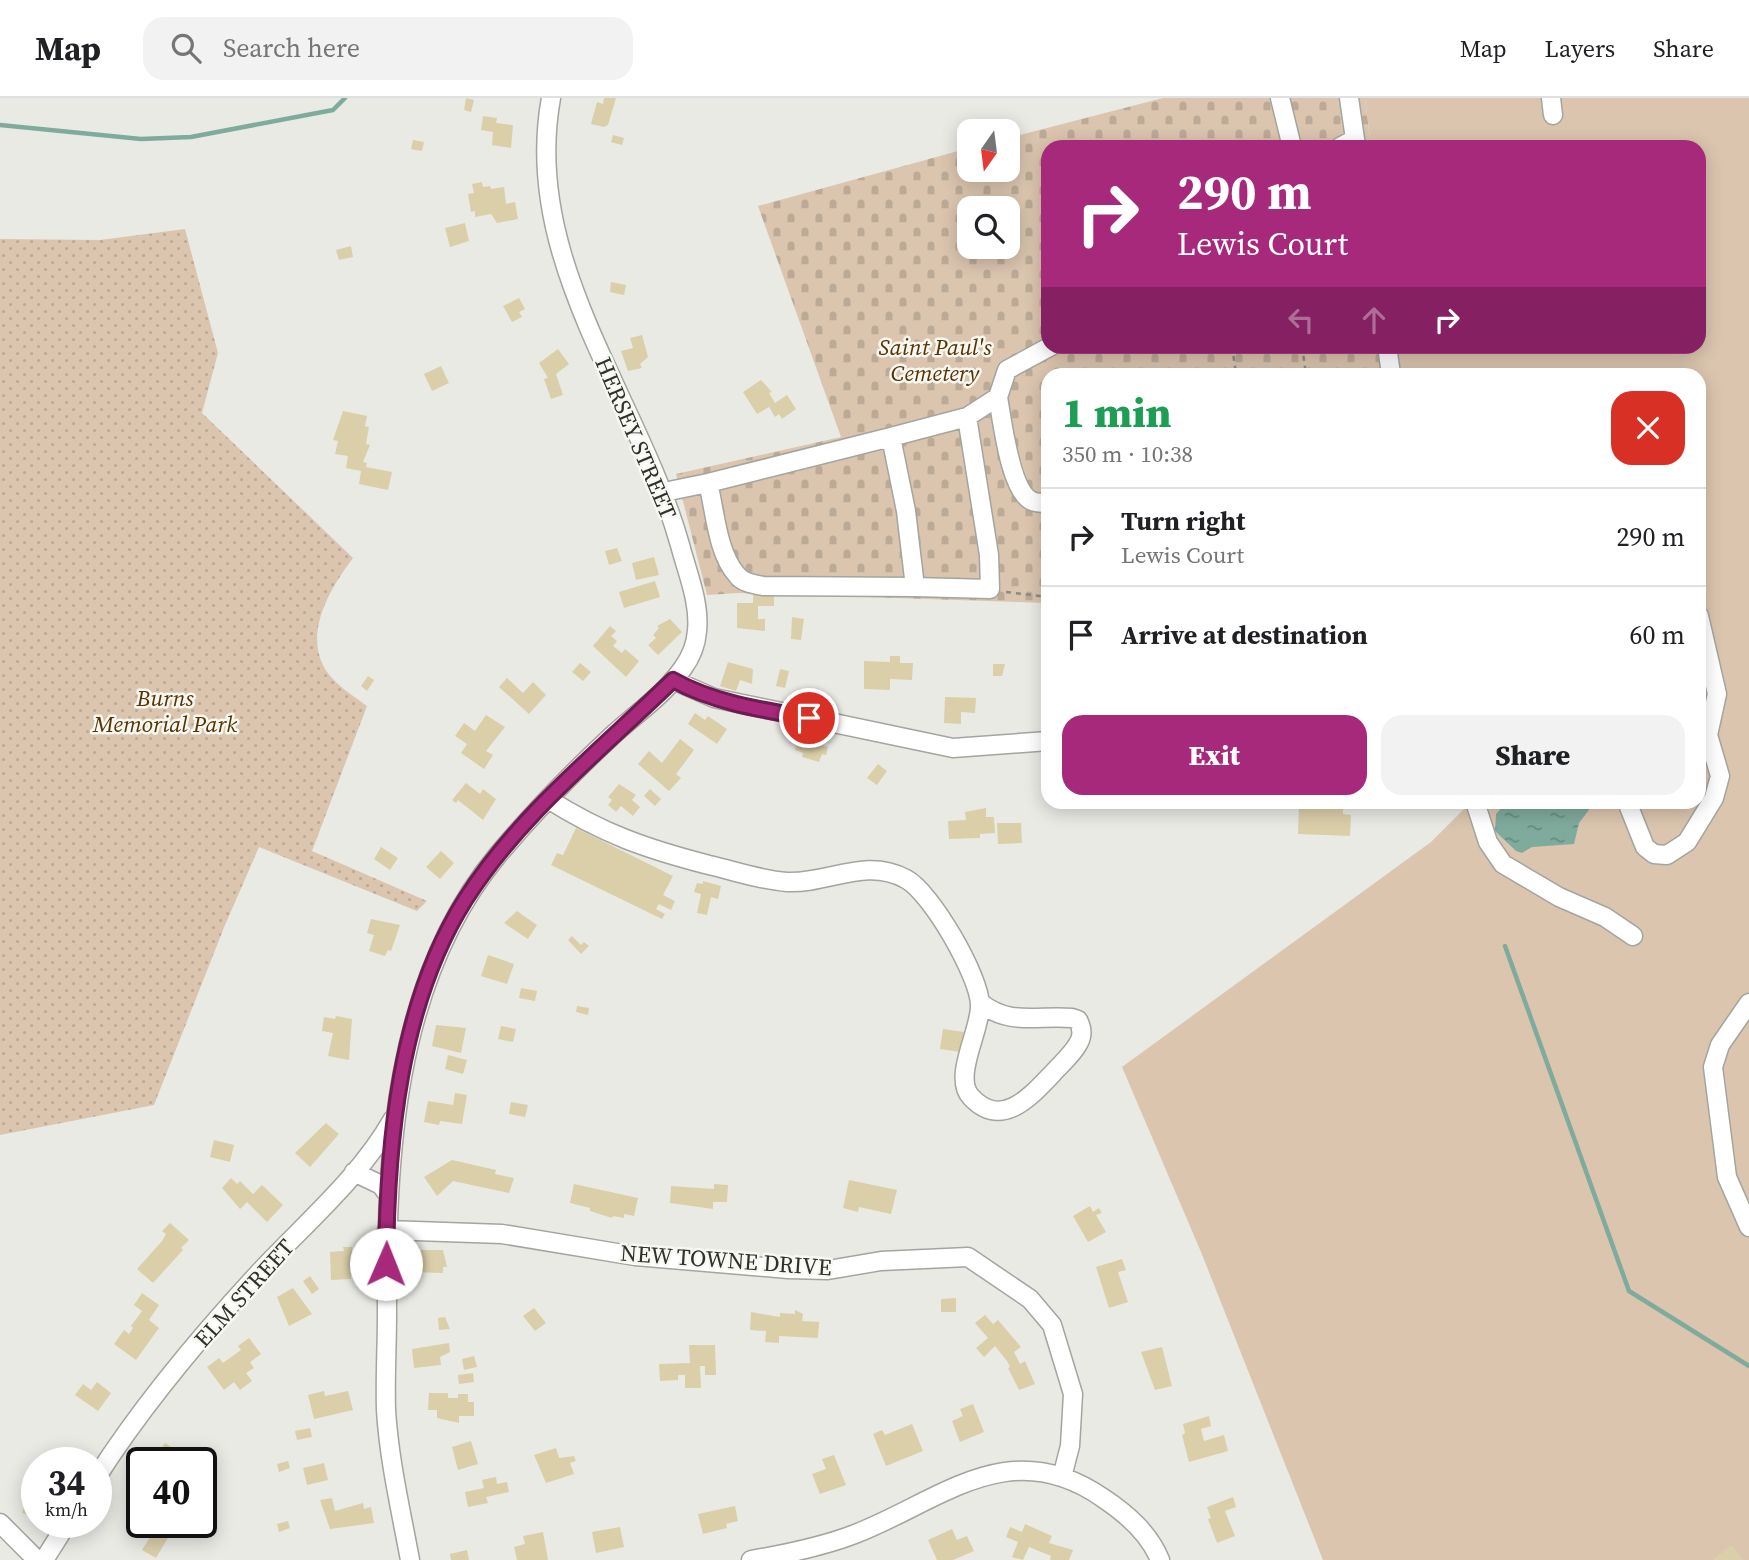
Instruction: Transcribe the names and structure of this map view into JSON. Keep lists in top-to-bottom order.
{
  "streets": {
    "street": ["HERSEY STREET", "NEW TOWNE DRIVE", "ELM STREET"]
  },
  "crossings": [
    ["HERSEY STREET", "NEW TOWNE DRIVE"],
    ["HERSEY STREET", "ELM STREET"]
  ],
  "parks": ["Saint Paul's Cemetery", "Burns Memorial Park"],
  "north": "bottom",
  "page": {
    "header": "Map",
    "search": "Search here",
    "nav": ["Map", "Layers", "Share"],
    "turn": ["290 m", "Lewis Court"],
    "heading": ["1 min", "350 m · 10:38"],
    "list": [
      {
        "name": "Turn right",
        "note": "Lewis Court",
        "value": "290 m"
      },
      {
        "name": "Arrive at destination",
        "value": "60 m"
      }
    ],
    "buttons": ["Exit", "Share"],
    "speed": "34 km/h",
    "limit": "40"
  }
}
